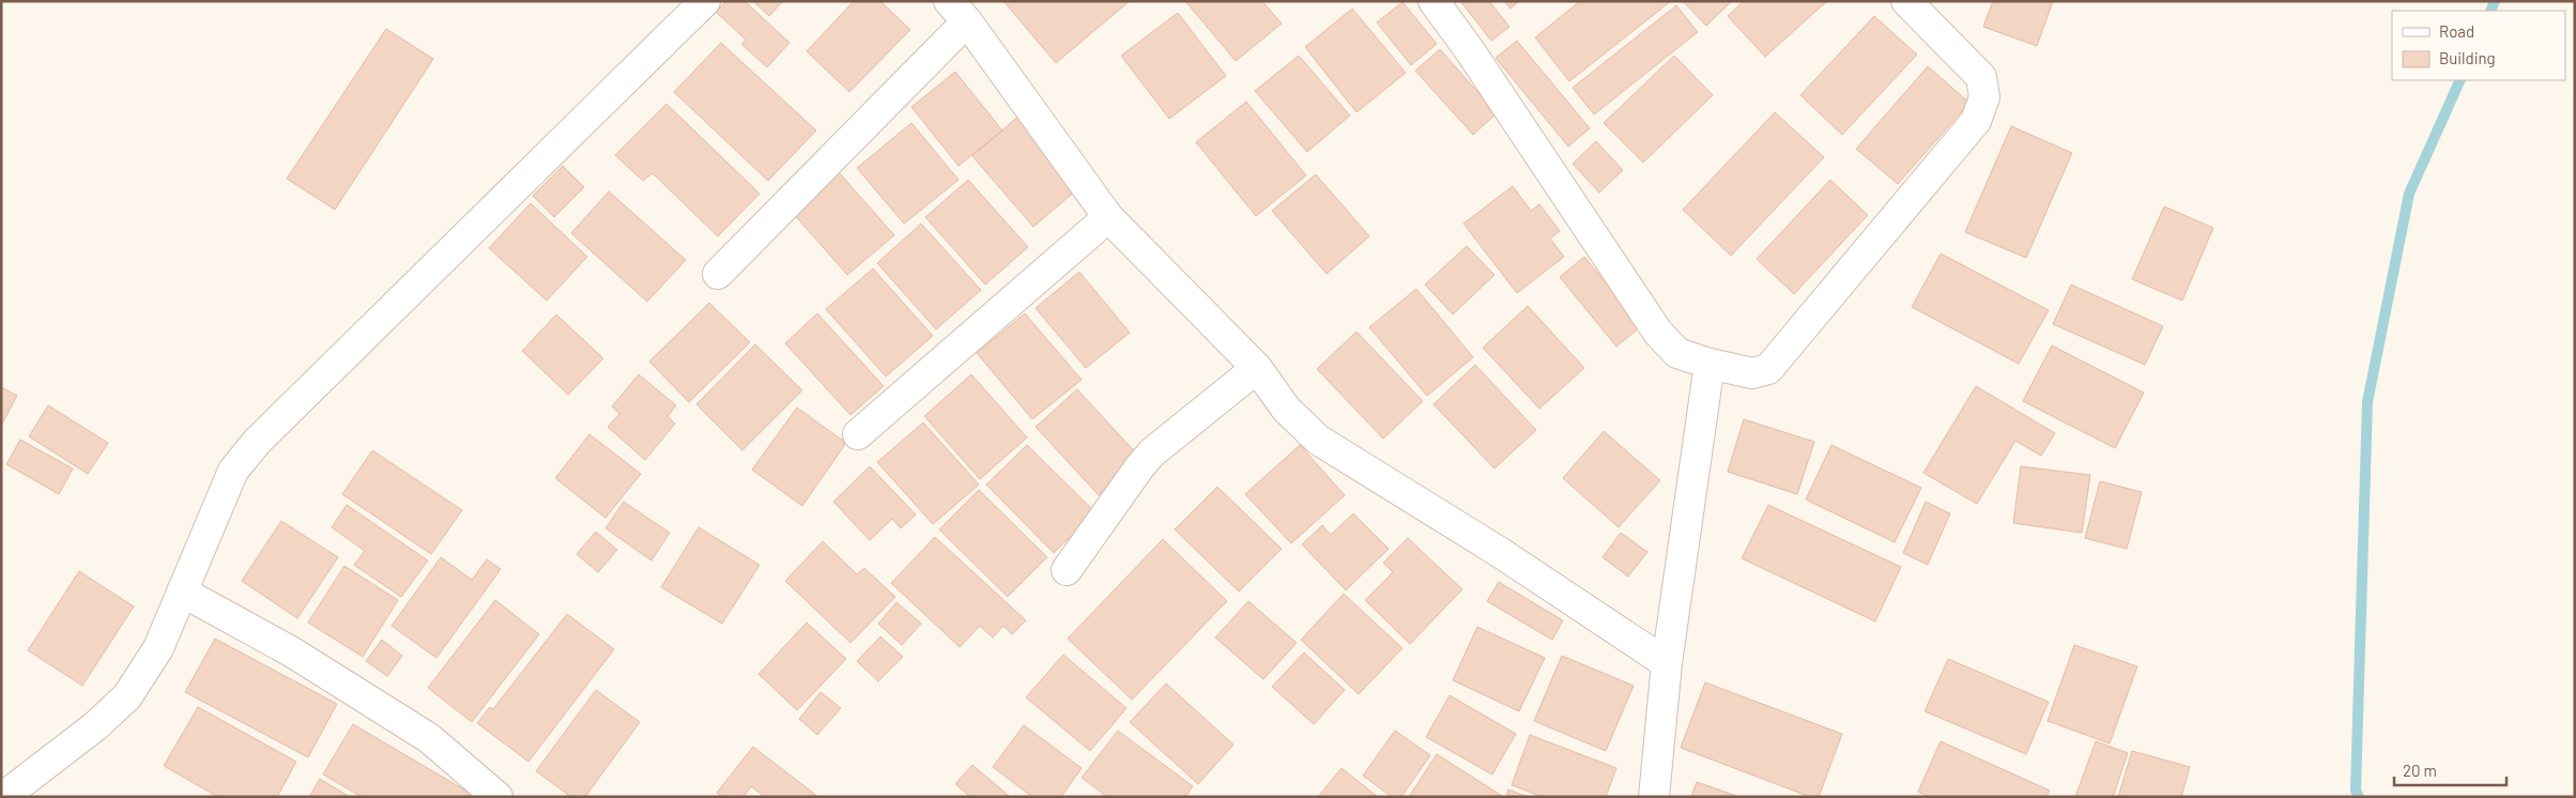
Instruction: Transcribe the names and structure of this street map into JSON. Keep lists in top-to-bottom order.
{
  "legend": ["Road", "Building"],
  "scale_bar": "20 m"
}
